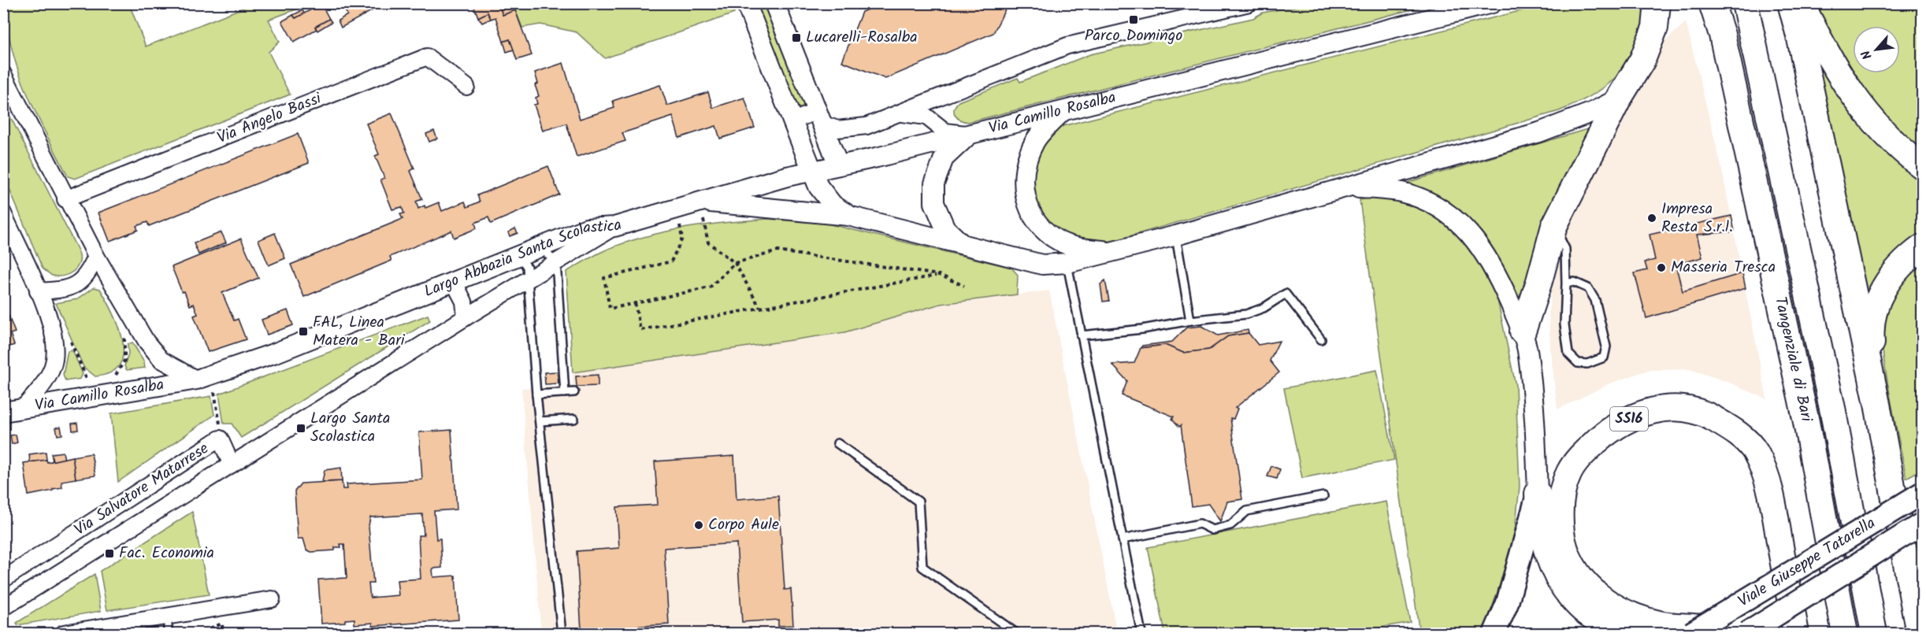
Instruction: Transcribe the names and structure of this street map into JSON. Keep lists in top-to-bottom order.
{
  "streets": {
    "highway": ["Tangenziale di Bari", "SS16"],
    "main road": ["Viale Giuseppe Tatarella"],
    "street": [
      "Via Camillo Rosalba",
      "Via Angelo Bassi",
      "Largo Abbazia Santa Scolastica",
      "Via Salvatore Matarrese"
    ]
  },
  "crossings": [
    ["Via Camillo Rosalba", "Largo Abbazia Santa Scolastica"],
    ["Largo Abbazia Santa Scolastica", "Via Salvatore Matarrese"],
    ["SS16", "Viale Giuseppe Tatarella"]
  ],
  "places": {
    "transit": [
      "Parco Domingo",
      "Lucarelli-Rosalba",
      "FAL, Linea Matera - Bari",
      "Largo Santa Scolastica",
      "Fac. Economia"
    ],
    "other": ["Impresa Resta S.r.l.", "Masseria Tresca", "Corpo Aule"]
  },
  "north": "bottom left"
}
